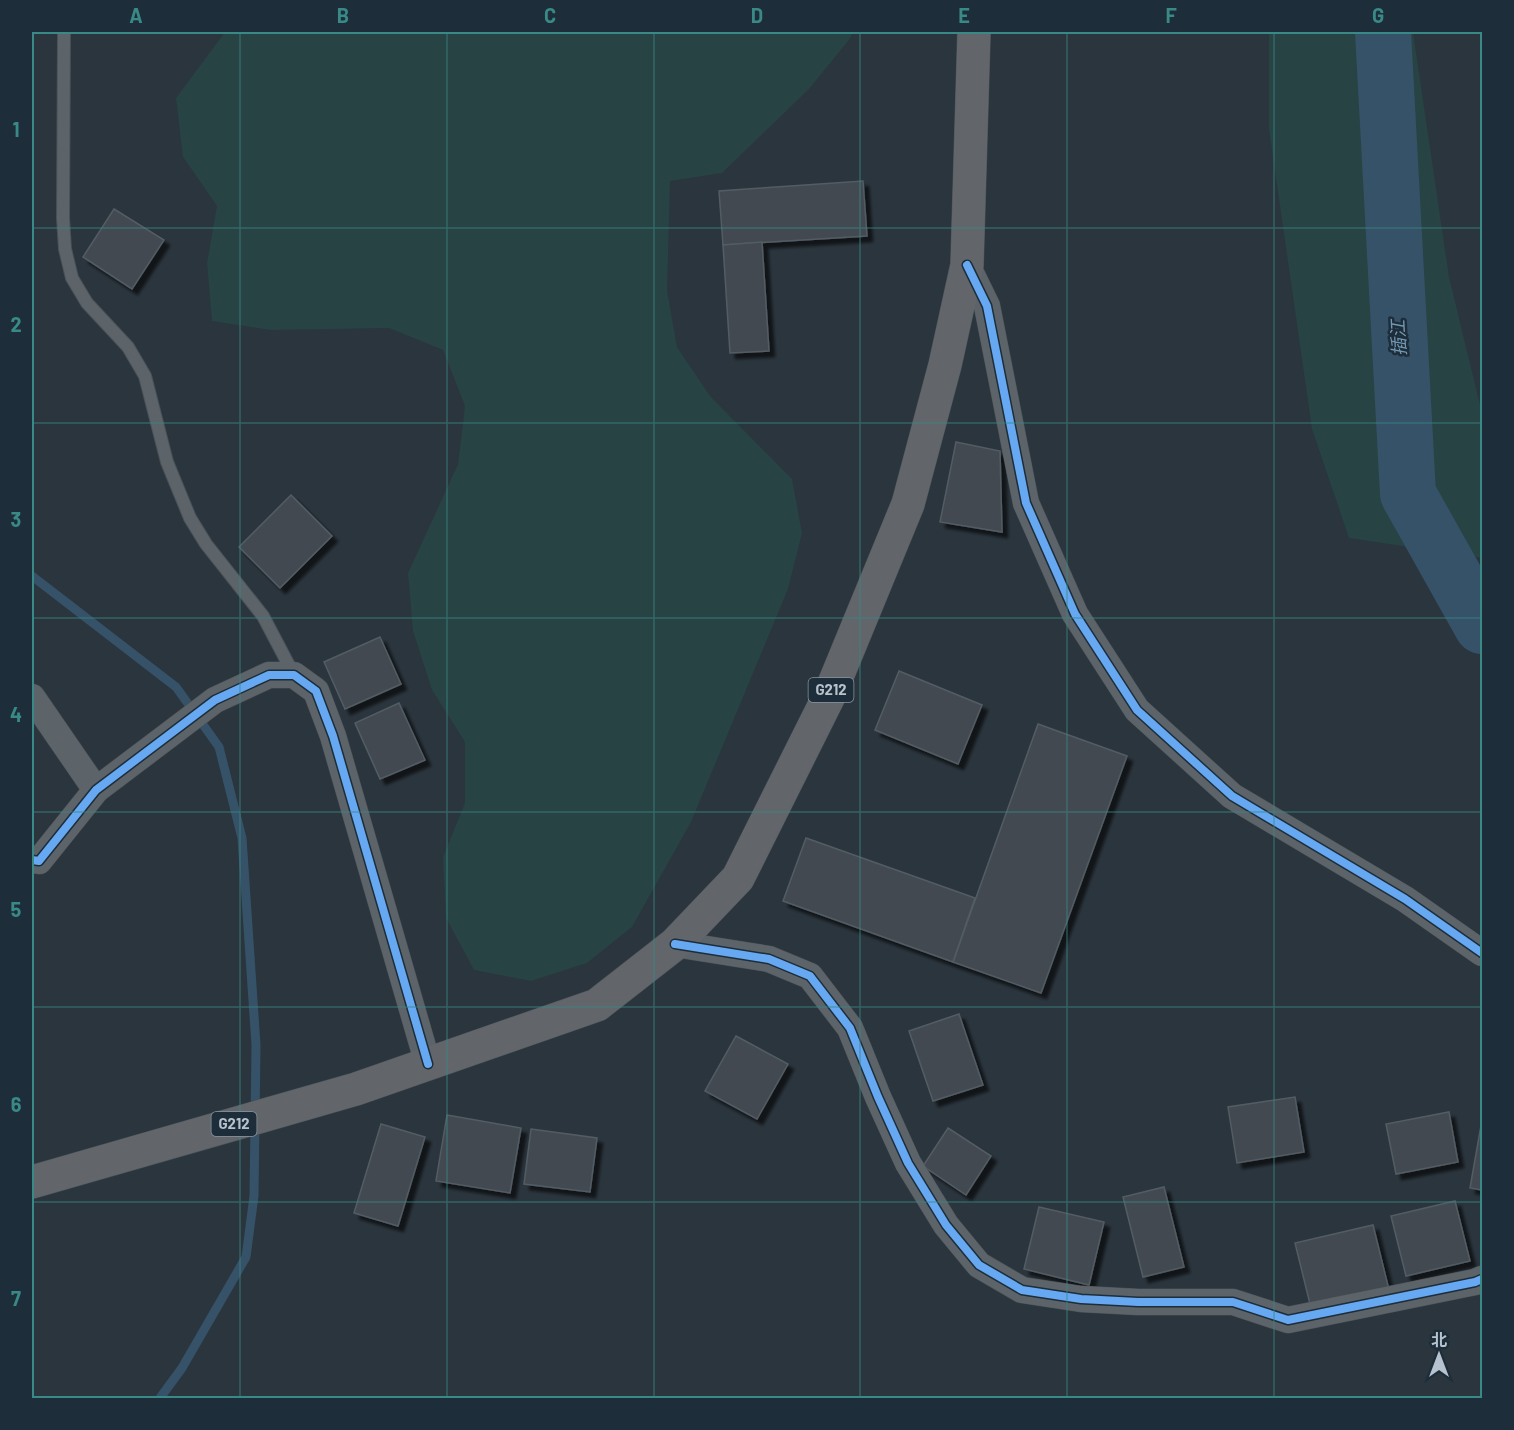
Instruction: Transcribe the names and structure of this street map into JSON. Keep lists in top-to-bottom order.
{
  "streets": {
    "highway": ["G212"]
  },
  "water": ["插江"],
  "north": "top",
  "grid": {
    "columns": [
      "A",
      "B",
      "C",
      "D",
      "E",
      "F",
      "G"
    ],
    "rows": [
      "1",
      "2",
      "3",
      "4",
      "5",
      "6",
      "7"
    ]
  }
}
